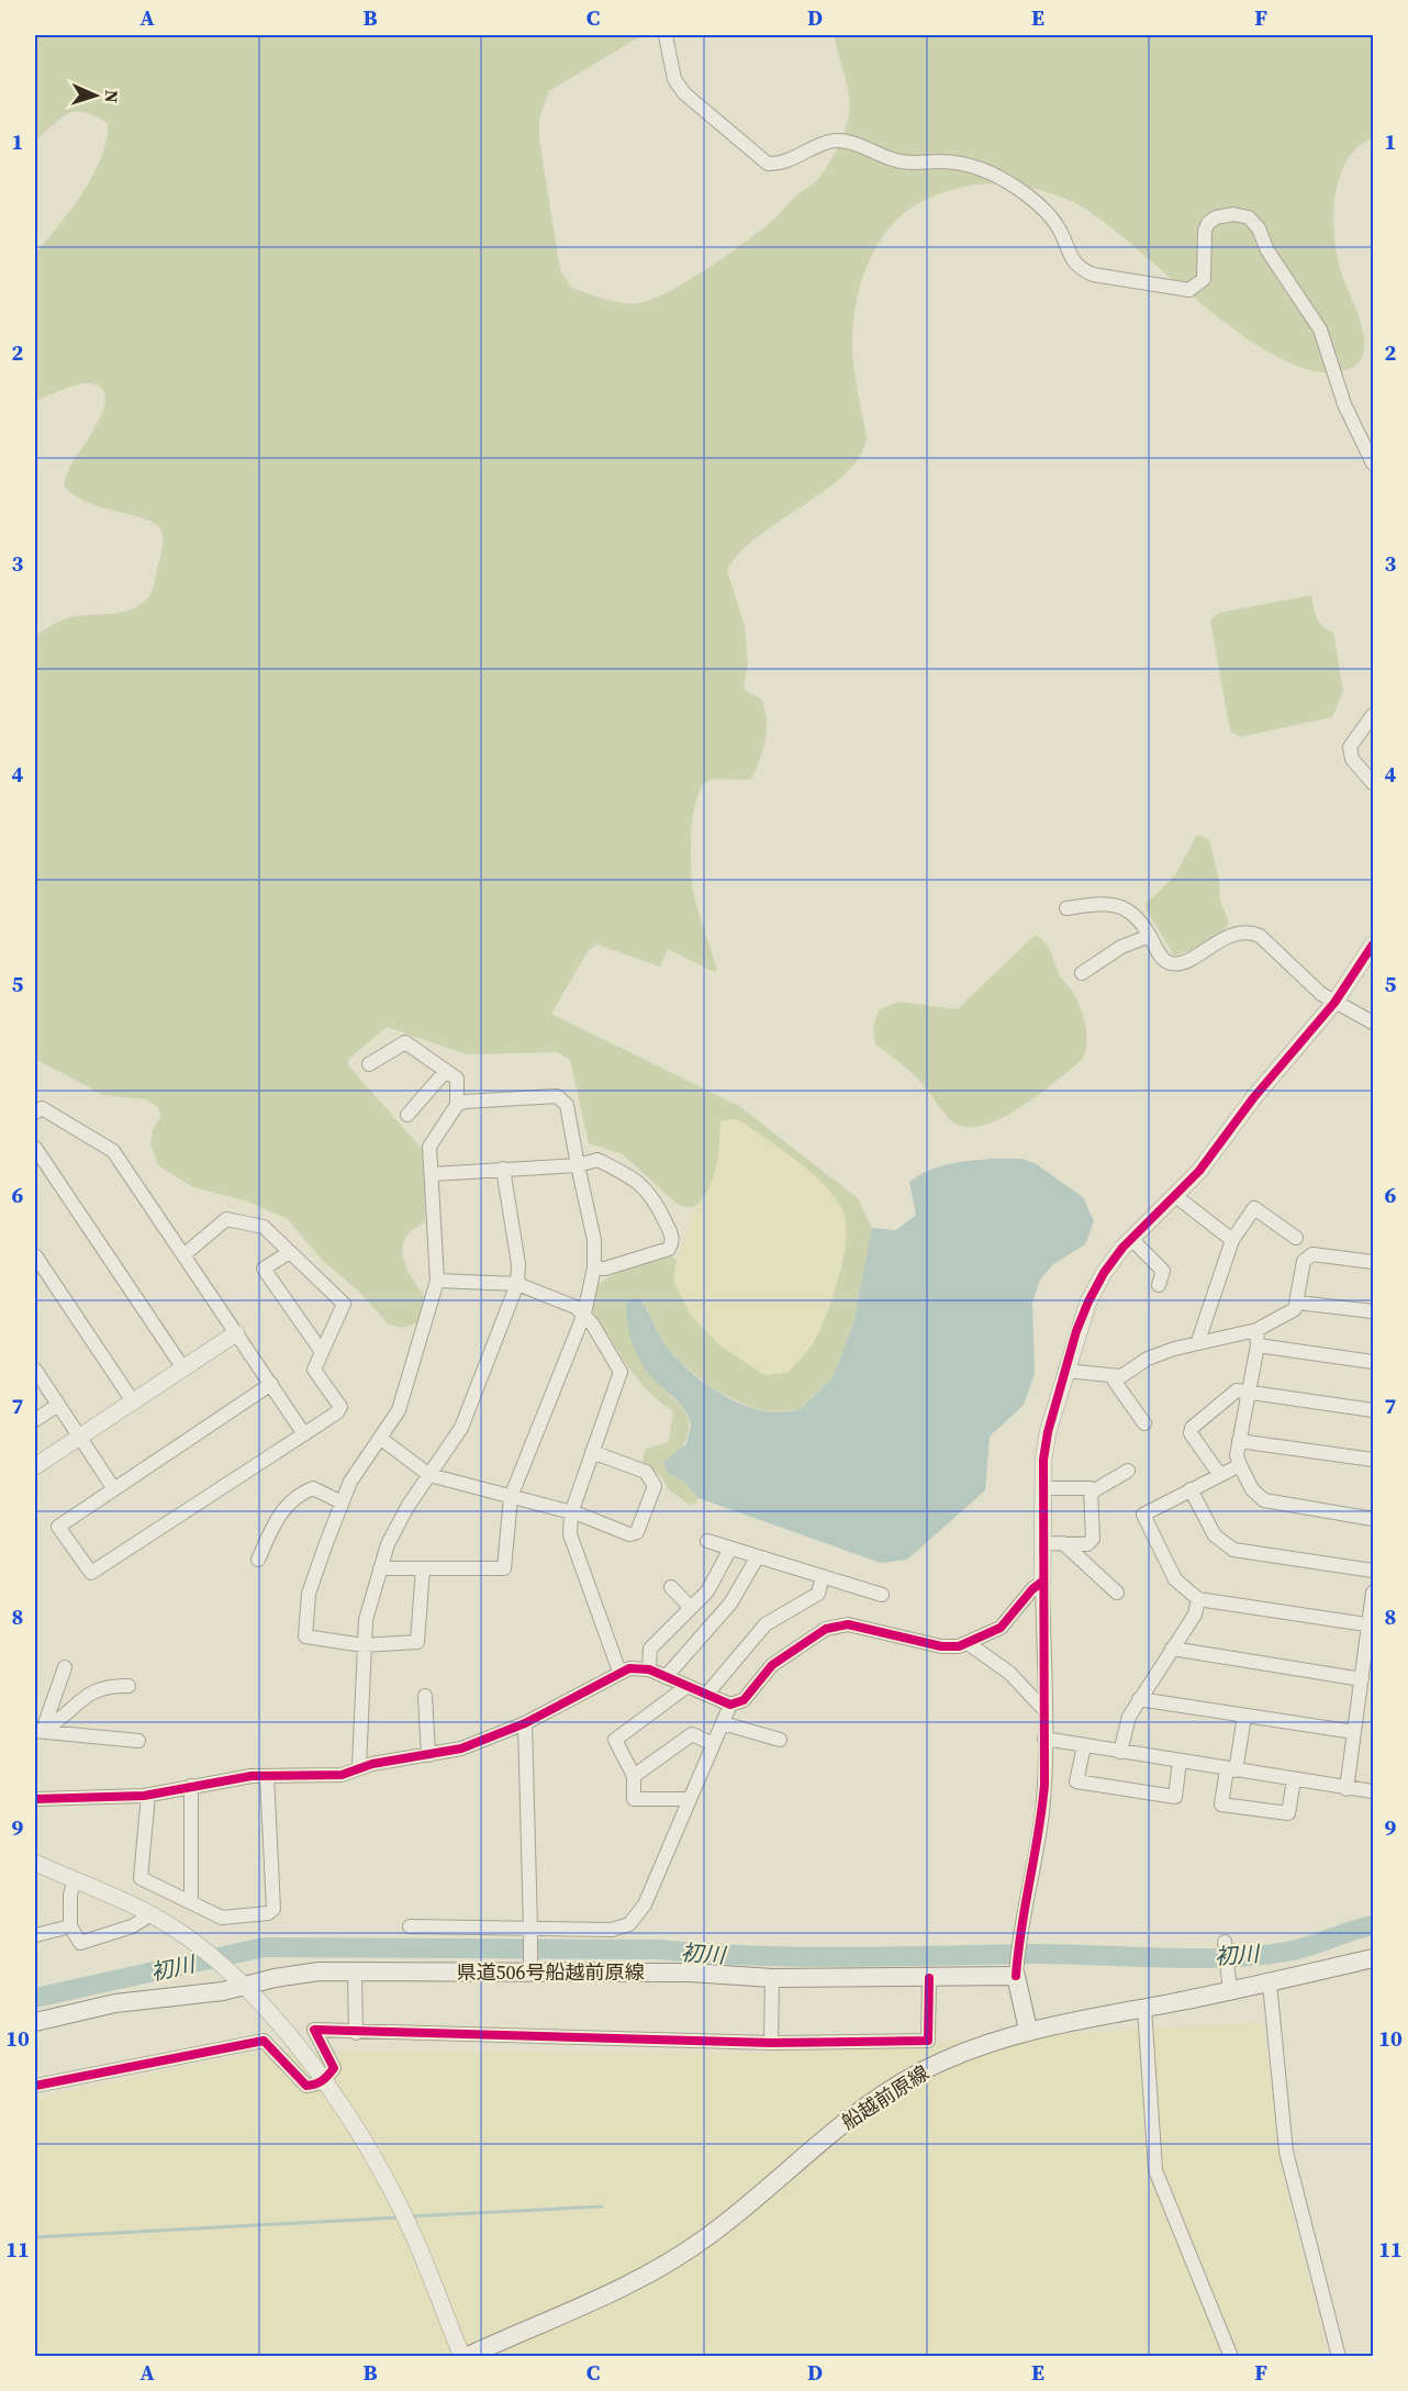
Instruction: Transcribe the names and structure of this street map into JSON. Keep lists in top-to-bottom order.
{
  "streets": {
    "main road": ["県道506号船越前原線", "船越前原線"]
  },
  "water": ["初川"],
  "north": "right",
  "grid": {
    "columns": [
      "A",
      "B",
      "C",
      "D",
      "E",
      "F"
    ],
    "rows": [
      "1",
      "2",
      "3",
      "4",
      "5",
      "6",
      "7",
      "8",
      "9",
      "10",
      "11"
    ]
  }
}
